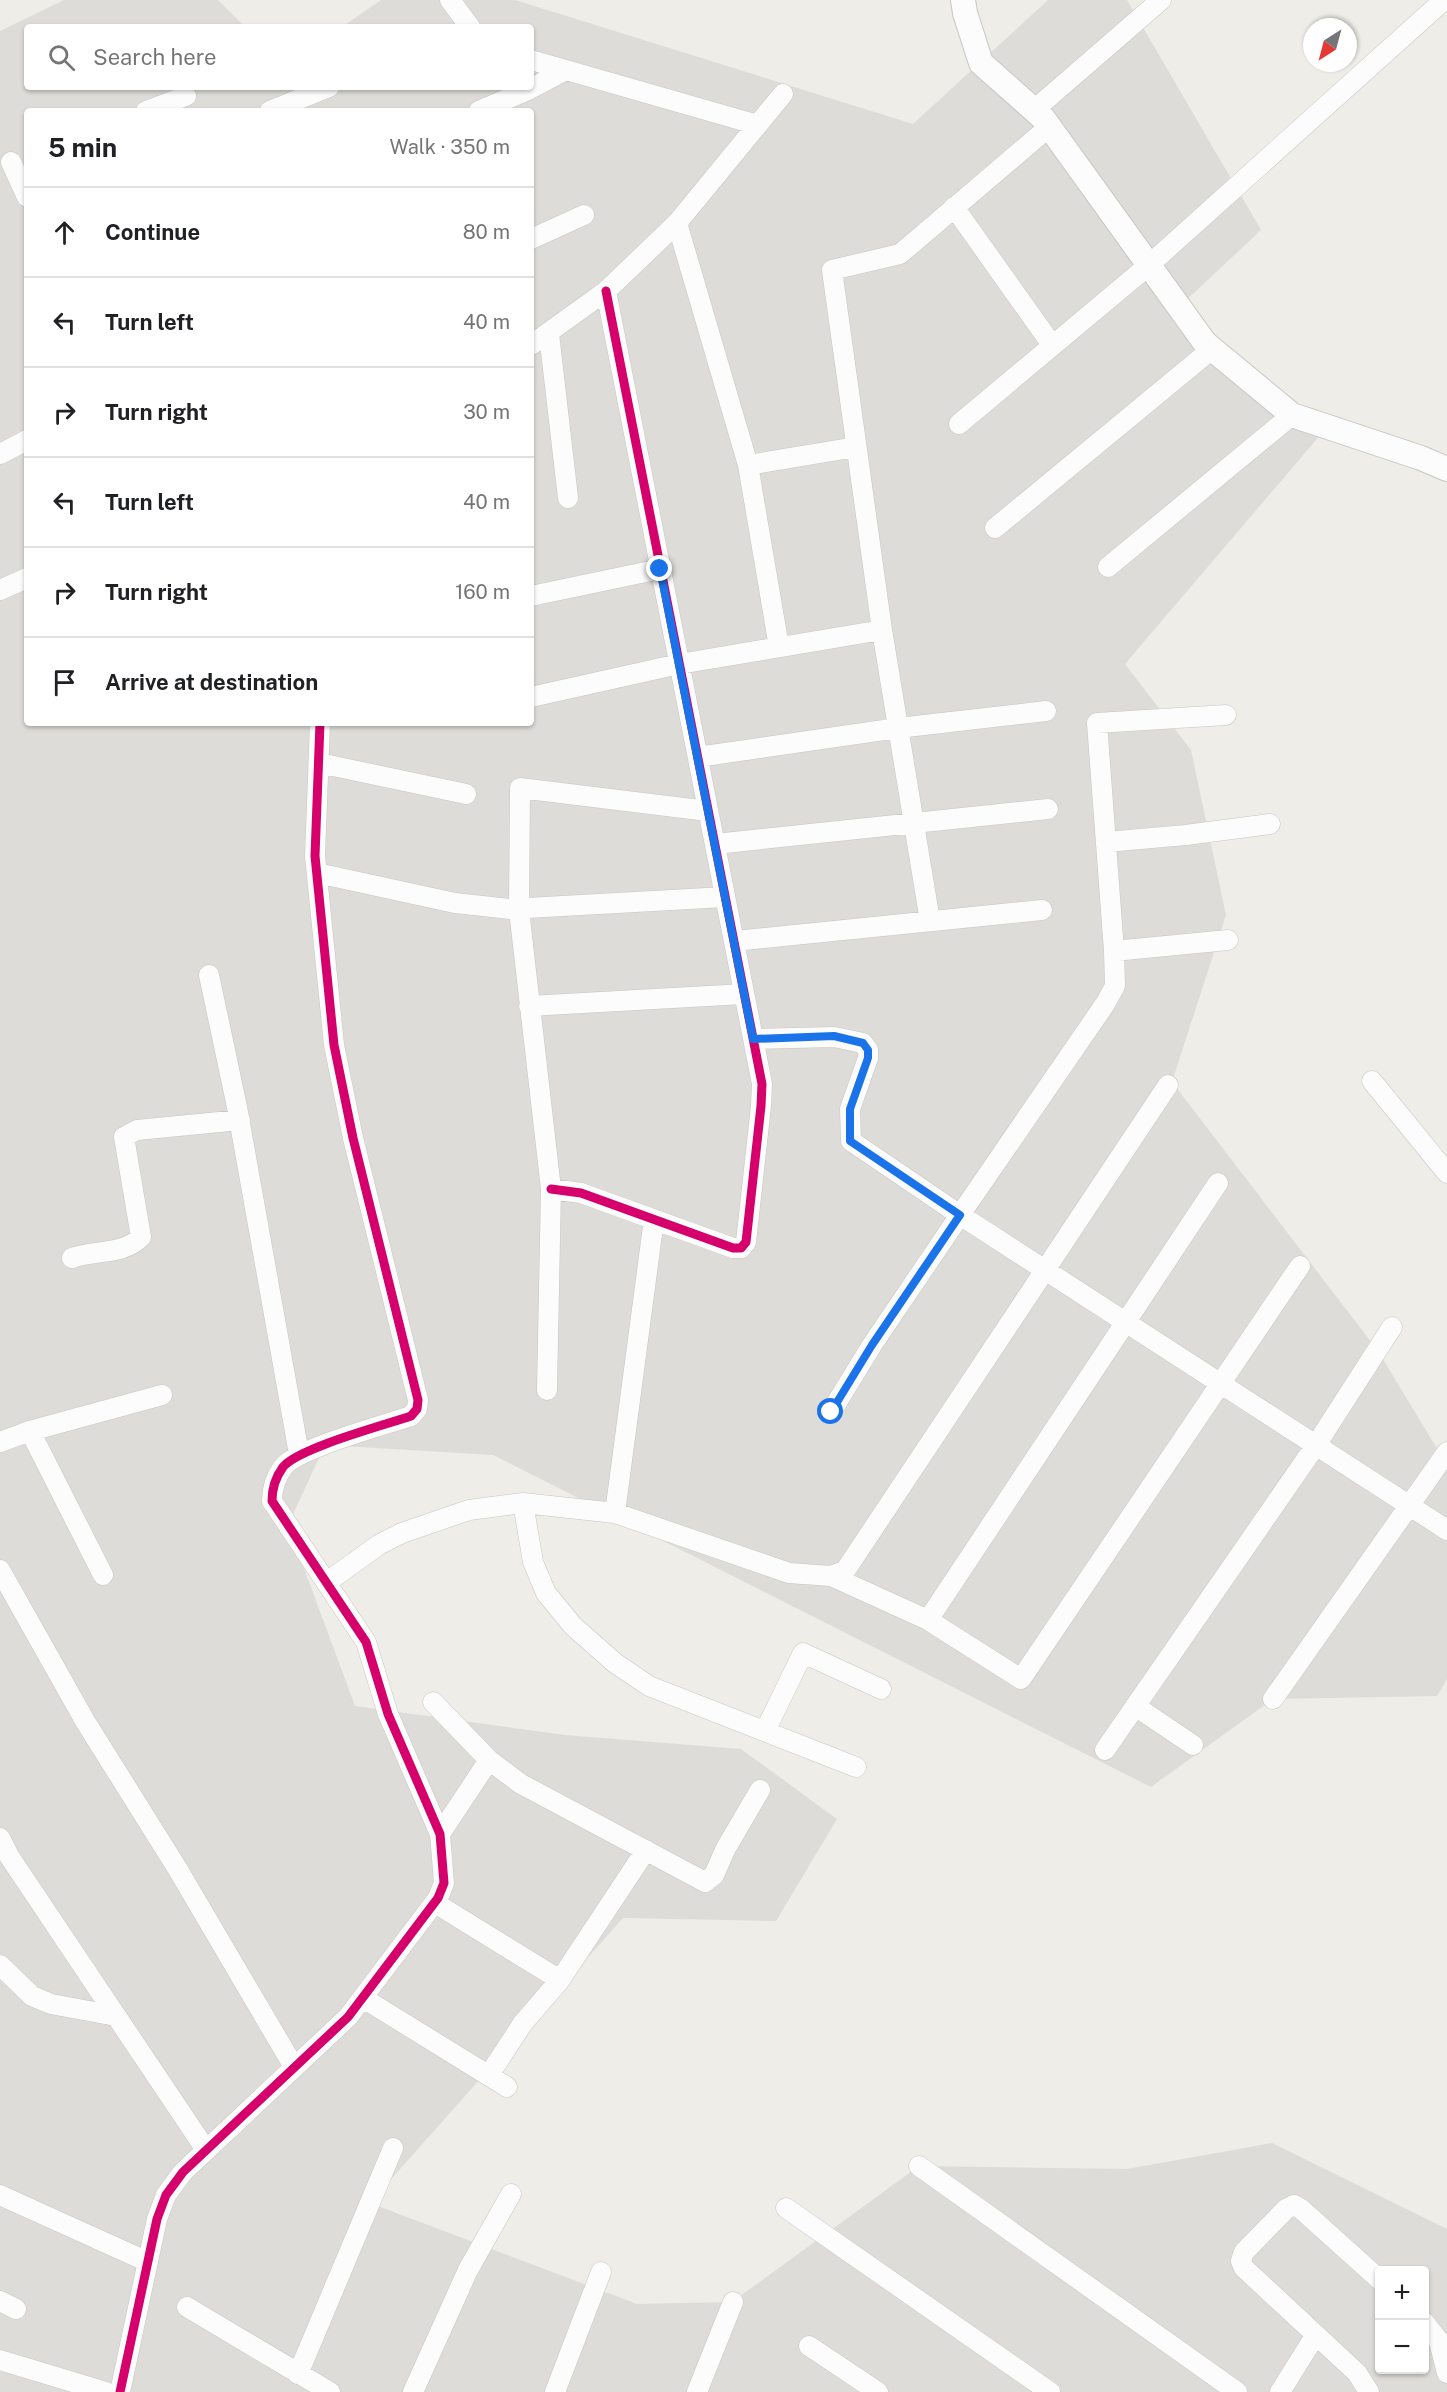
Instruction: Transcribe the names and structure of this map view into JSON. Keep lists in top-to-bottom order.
{
  "north": "bottom left",
  "page": {
    "search": "Search here",
    "heading": ["5 min", "Walk · 350 m"],
    "list": [
      ["Continue", "80 m"],
      ["Turn left", "40 m"],
      ["Turn right", "30 m"],
      ["Turn left", "40 m"],
      ["Turn right", "160 m"],
      "Arrive at destination"
    ],
    "map_buttons": ["+", "−"]
  }
}
